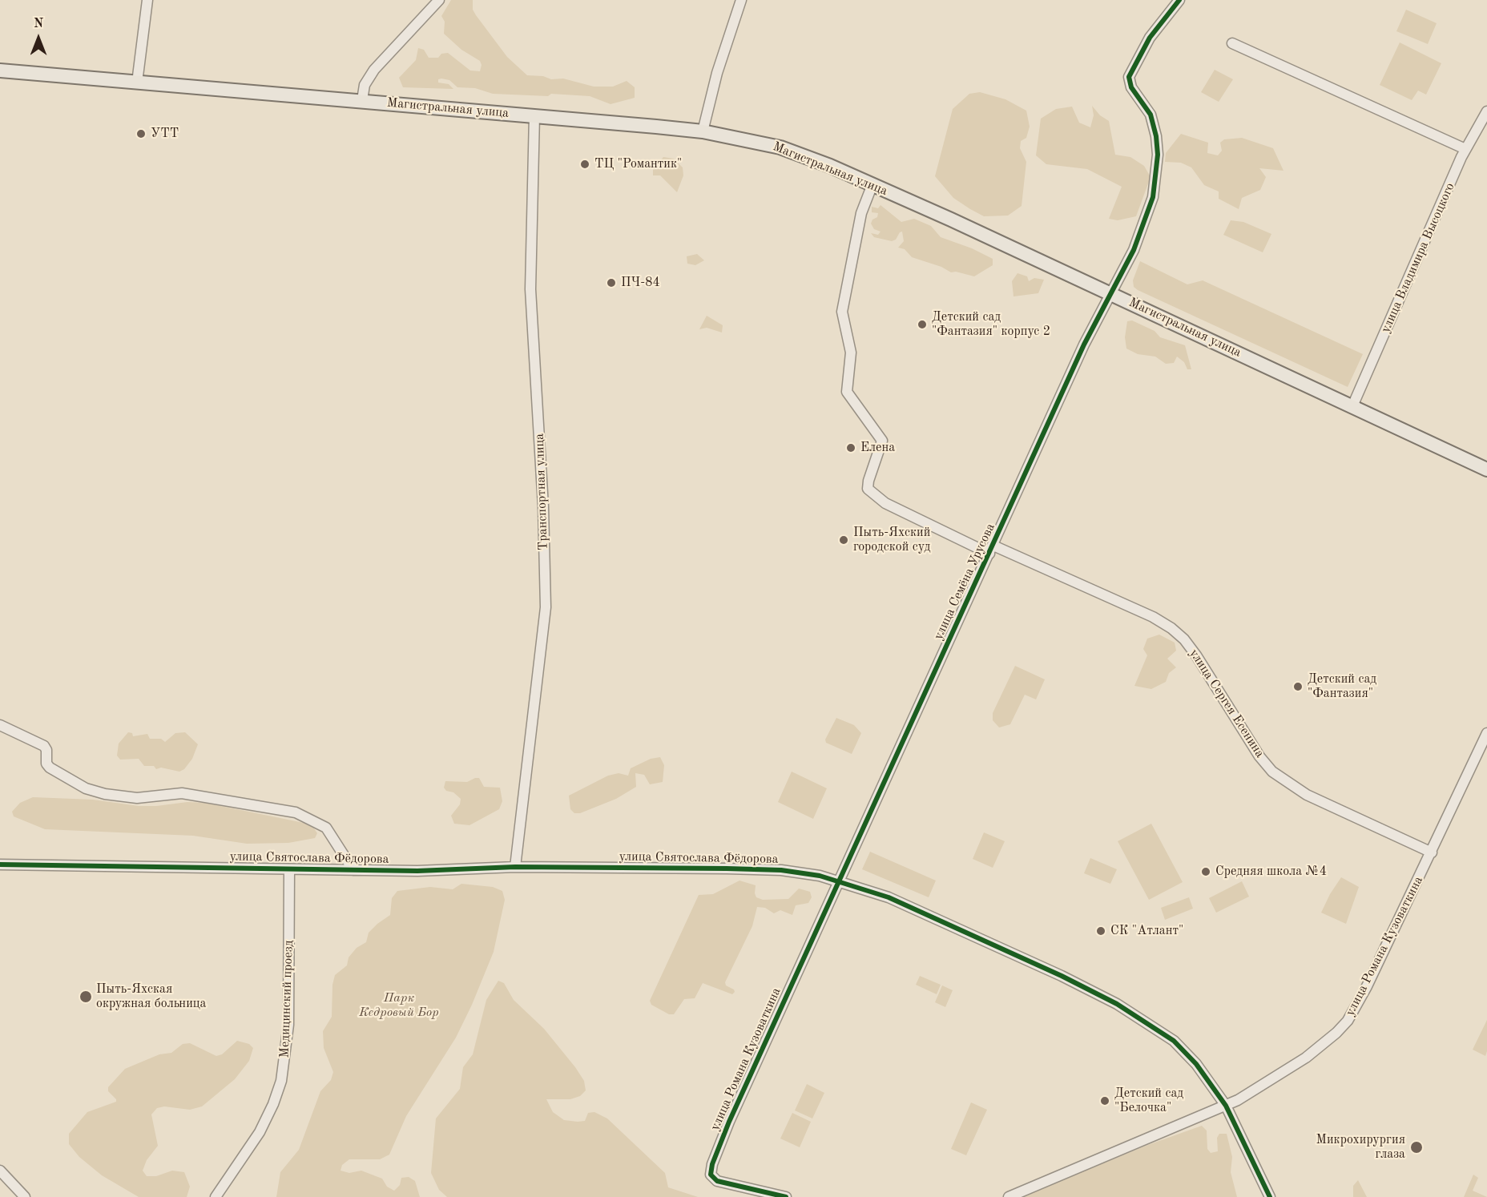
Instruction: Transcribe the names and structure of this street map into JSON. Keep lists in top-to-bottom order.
{
  "streets": {
    "main road": ["Магистральная улица"],
    "street": [
      "улица Владимира Высоцкого",
      "Транспортная улица",
      "улица Семёна Урусова",
      "улица Сергея Есенина",
      "улица Святослава Фёдорова",
      "улица Романа Кузоваткина",
      "Медицинский проезд"
    ]
  },
  "crossings": [
    ["Магистральная улица", "улица Владимира Высоцкого"],
    ["Магистральная улица", "Транспортная улица"],
    ["Магистральная улица", "улица Семёна Урусова"],
    ["Магистральная улица", "улица Сергея Есенина"],
    ["Транспортная улица", "улица Святослава Фёдорова"],
    ["улица Семёна Урусова", "улица Сергея Есенина"],
    ["улица Семёна Урусова", "улица Святослава Фёдорова"],
    ["улица Семёна Урусова", "улица Романа Кузоваткина"],
    ["улица Сергея Есенина", "улица Романа Кузоваткина"],
    ["улица Святослава Фёдорова", "улица Романа Кузоваткина"],
    ["улица Святослава Фёдорова", "Медицинский проезд"]
  ],
  "parks": ["Парк Кедровый Бор"],
  "places": [
    "УТТ",
    "ТЦ \"Романтик\"",
    "ПЧ-84",
    "Детский сад \"Фантазия\" корпус 2",
    "Елена",
    "Пыть-Яхский городской суд",
    "Детский сад \"Фантазия\"",
    "Средняя школа №4",
    "СК \"Атлант\"",
    "Пыть-Яхская окружная больница",
    "Детский сад \"Белочка\"",
    "Микрохирургия глаза"
  ],
  "north": "top"
}
